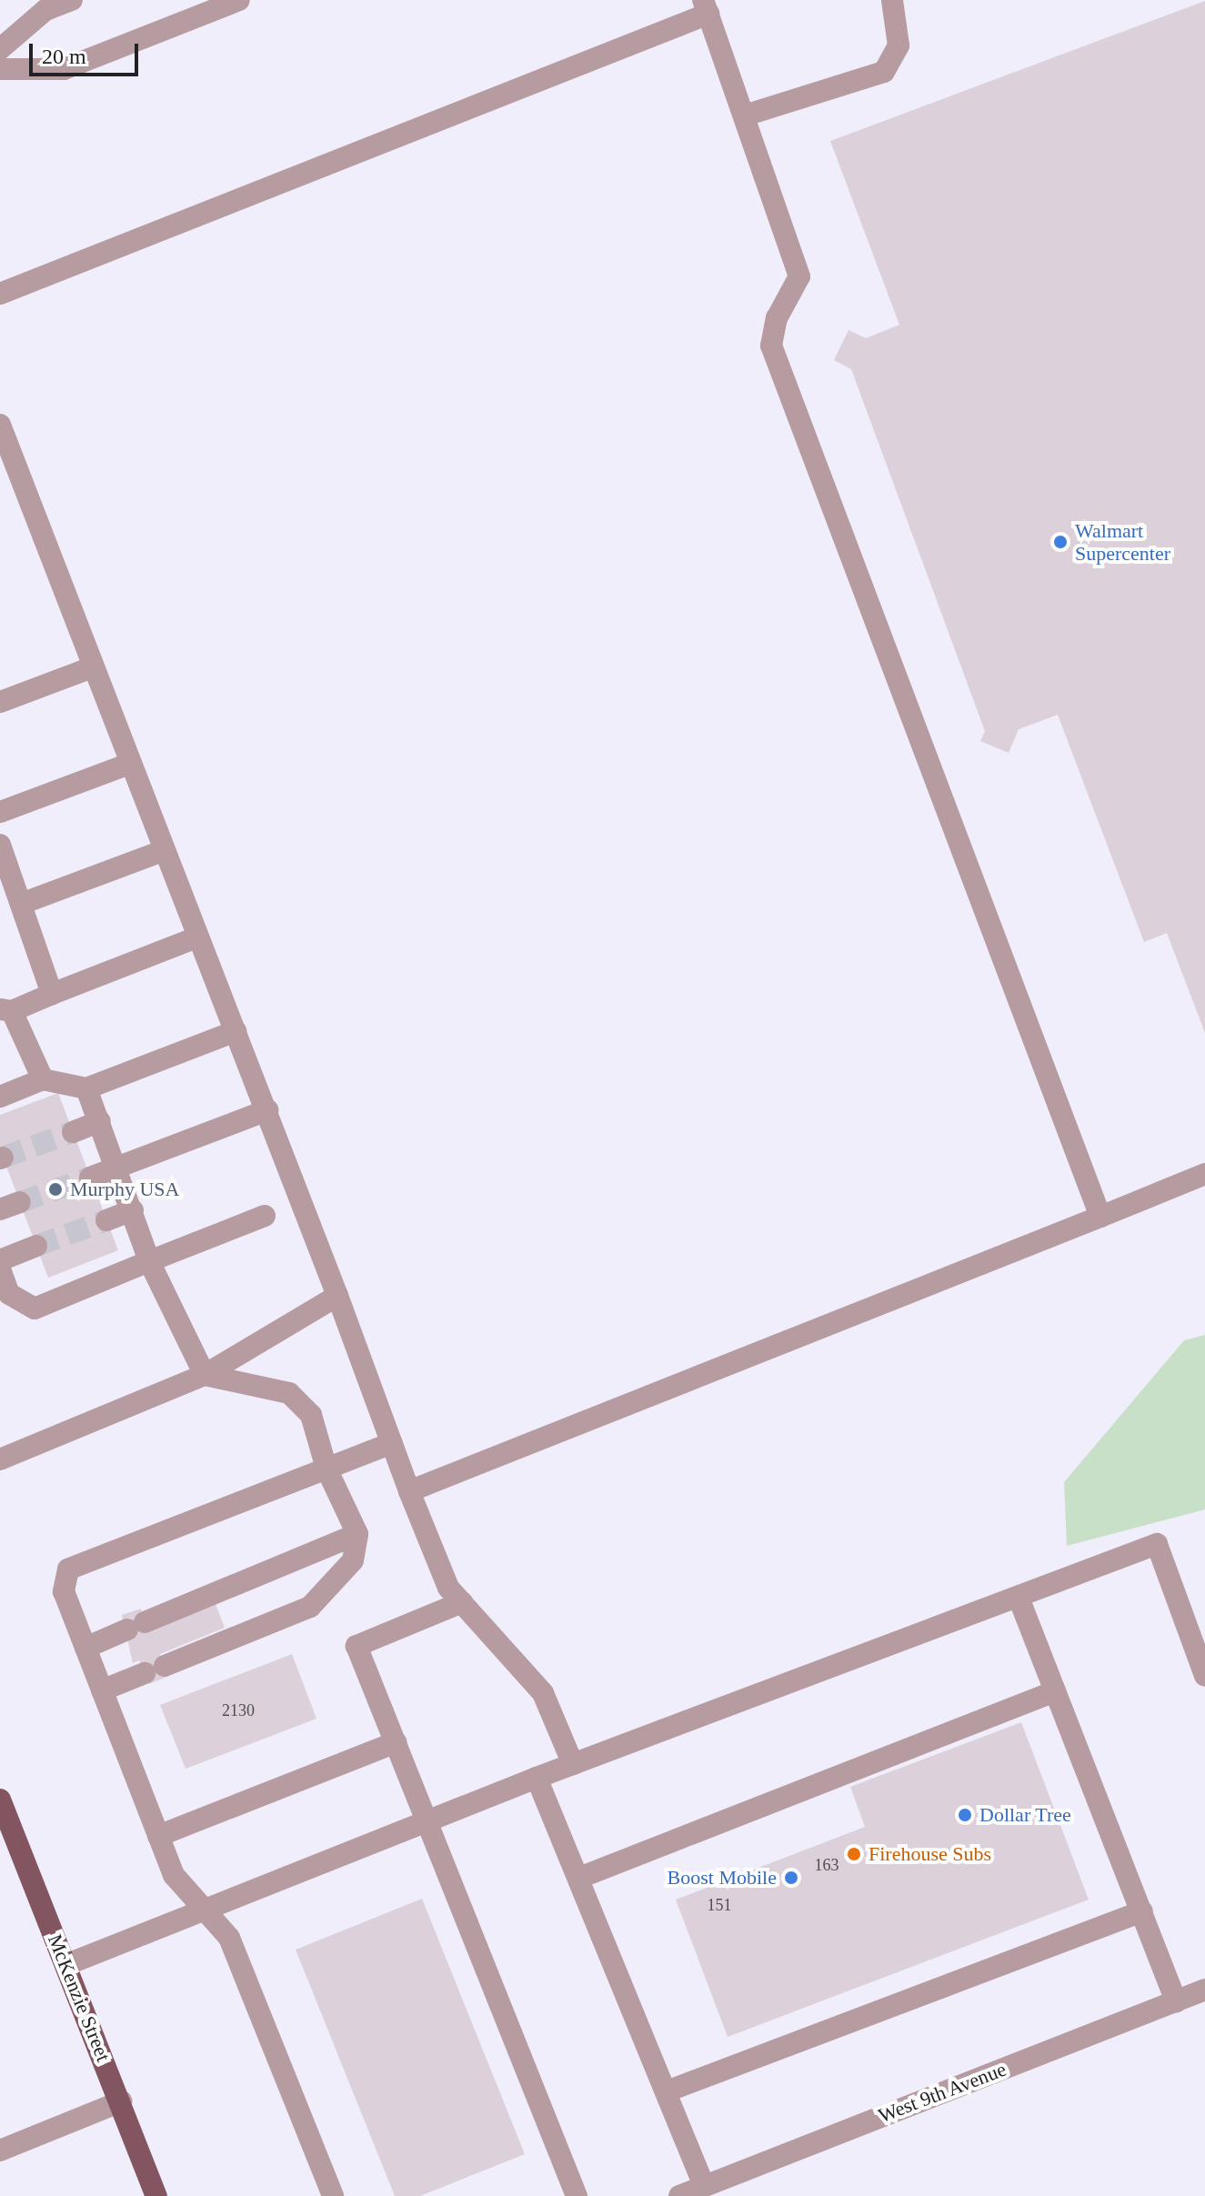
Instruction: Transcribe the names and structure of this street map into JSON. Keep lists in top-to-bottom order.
{
  "streets": {
    "main road": ["McKenzie Street"],
    "street": ["West 9th Avenue"]
  },
  "places": [
    "Walmart Supercenter",
    "Murphy USA",
    "Dollar Tree",
    "Firehouse Subs",
    "Boost Mobile"
  ],
  "house_numbers": ["2130", "163", "151"],
  "scale_bar": "20 m"
}
